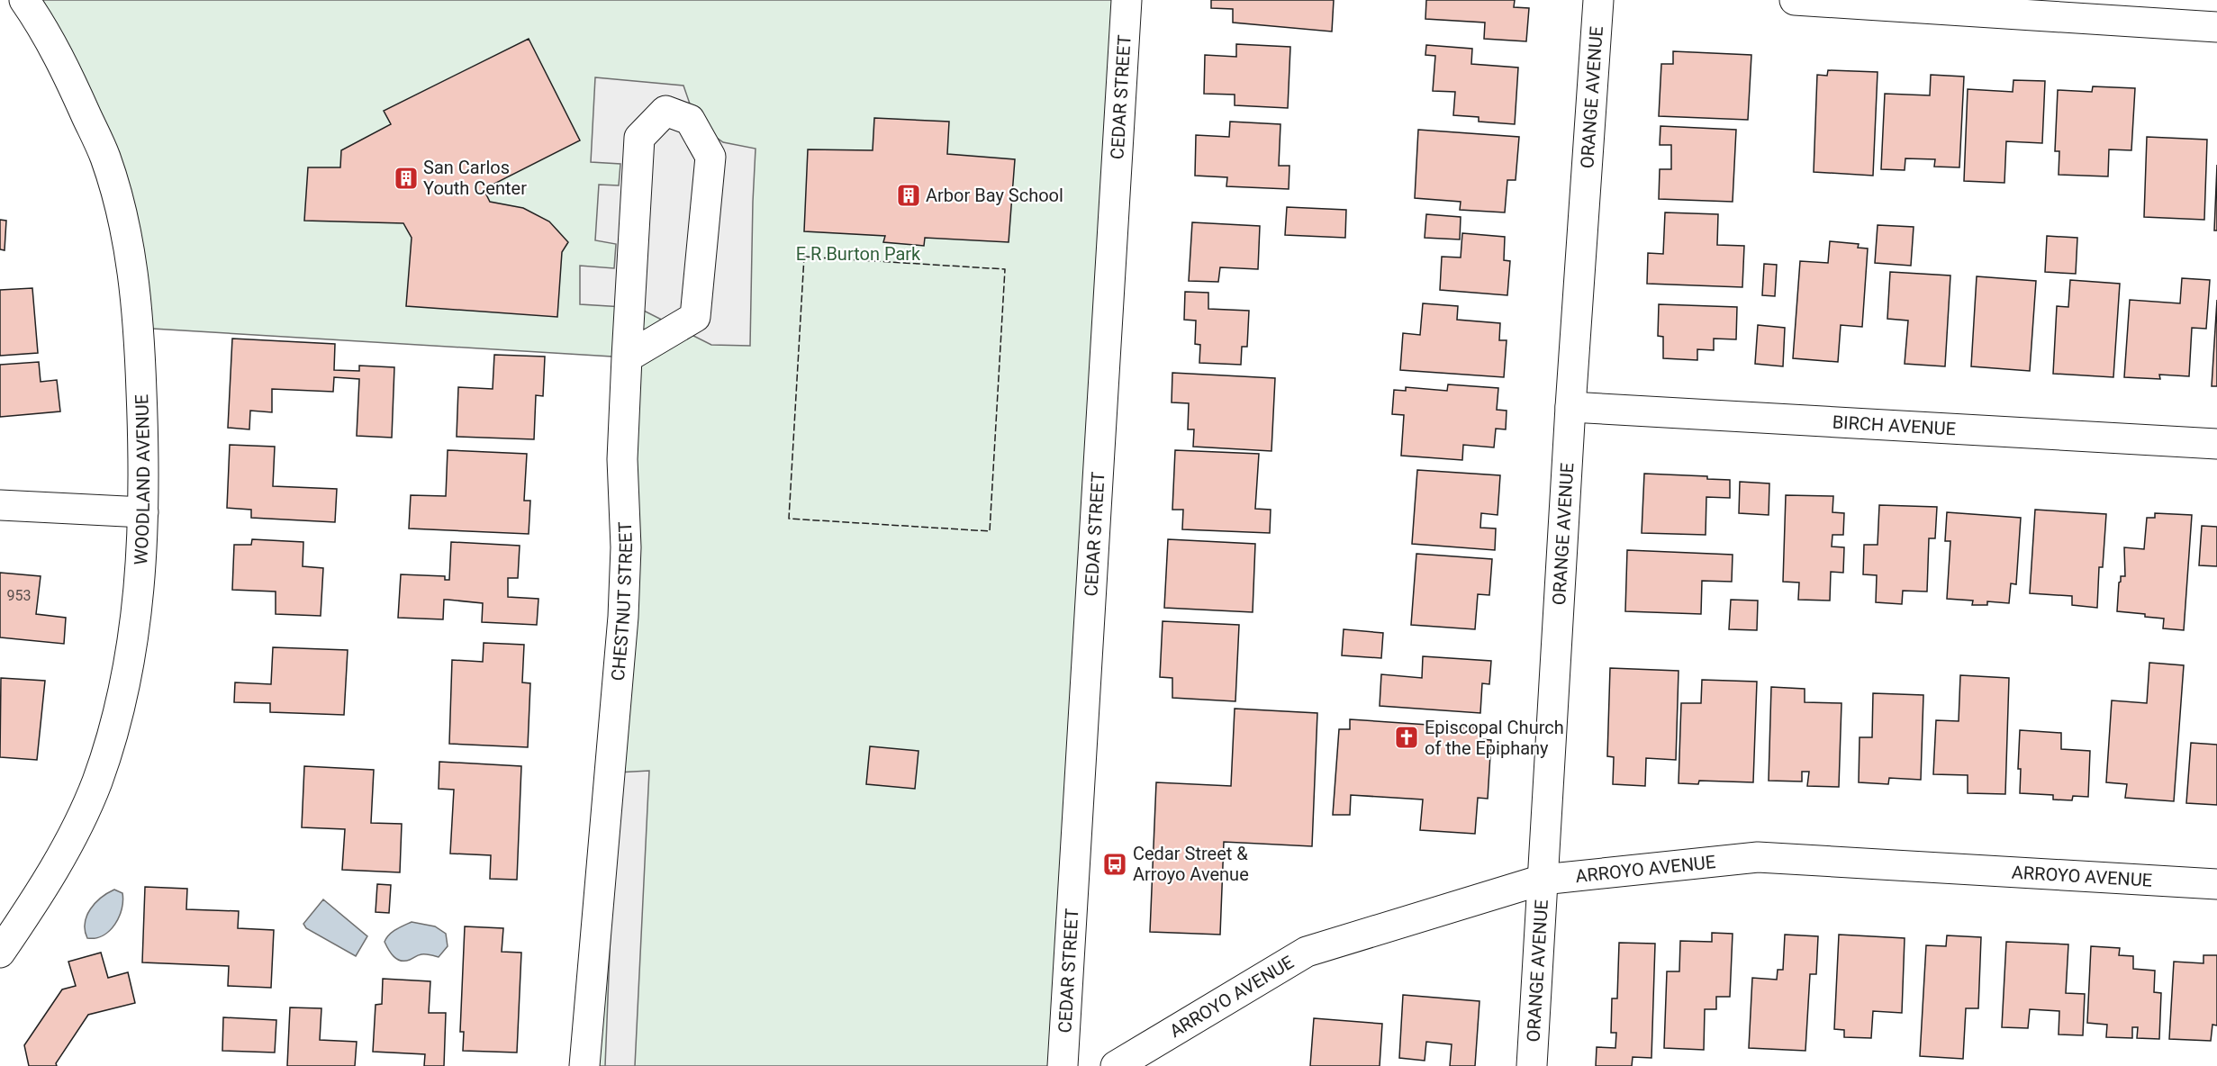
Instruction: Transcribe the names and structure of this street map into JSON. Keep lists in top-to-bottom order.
{
  "streets": {
    "street": [
      "CEDAR STREET",
      "ORANGE AVENUE",
      "BIRCH AVENUE",
      "WOODLAND AVENUE",
      "CHESTNUT STREET",
      "ARROYO AVENUE"
    ]
  },
  "crossings": [
    ["ORANGE AVENUE", "BIRCH AVENUE"],
    ["ORANGE AVENUE", "ARROYO AVENUE"]
  ],
  "parks": ["E R Burton Park"],
  "places": {
    "building": ["San Carlos Youth Center", "Arbor Bay School"],
    "church": ["Episcopal Church of the Epiphany"],
    "bus stop": ["Cedar Street & Arroyo Avenue"]
  },
  "house_numbers": ["953"]
}
